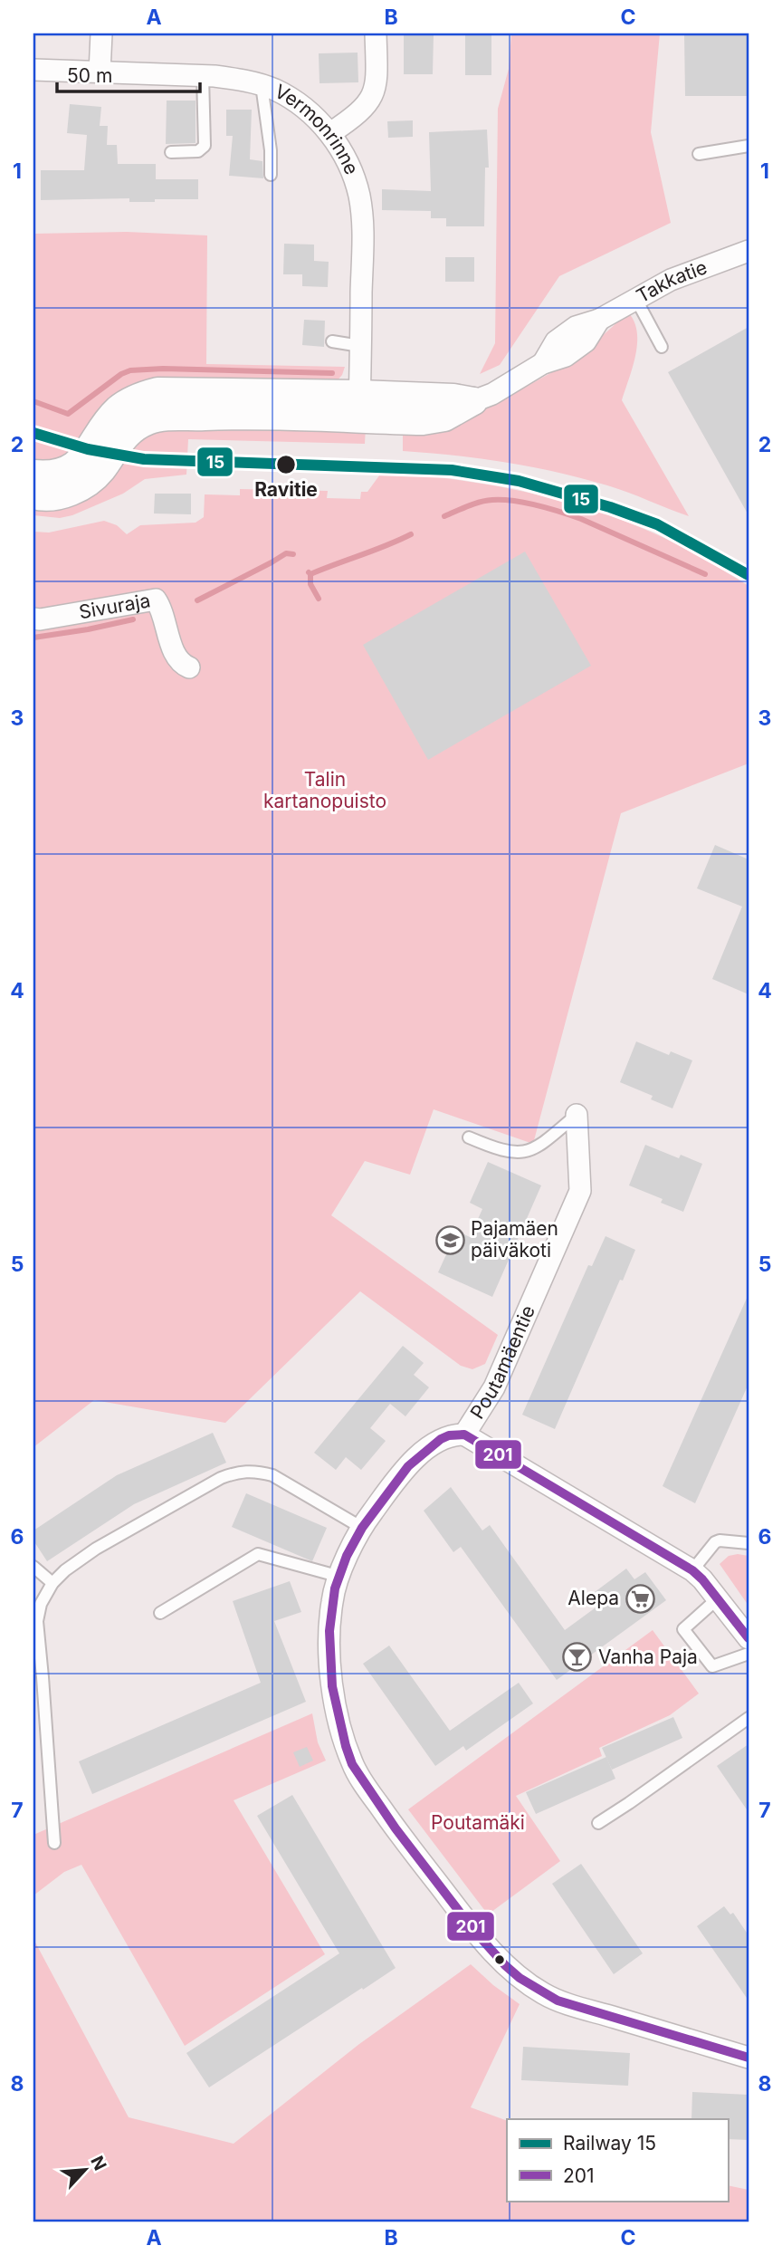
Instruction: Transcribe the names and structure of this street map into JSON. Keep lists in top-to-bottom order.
{
  "streets": {
    "street": [
      "Vermonrinne",
      "Takkatie",
      "Sivuraja",
      "Poutamäentie"
    ]
  },
  "parks": ["Talin kartanopuisto", "Poutamäki"],
  "places": {
    "other": ["Ravitie"],
    "school or university": ["Pajamäen päiväkoti"],
    "supermarket": ["Alepa"],
    "bar": ["Vanha Paja"]
  },
  "lines": ["rail line 15", "transit line 201"],
  "legend": ["Railway 15", "201"],
  "scale_bar": "50 m",
  "north": "top right",
  "grid": {
    "columns": ["A", "B", "C"],
    "rows": [
      "1",
      "2",
      "3",
      "4",
      "5",
      "6",
      "7",
      "8"
    ]
  }
}
